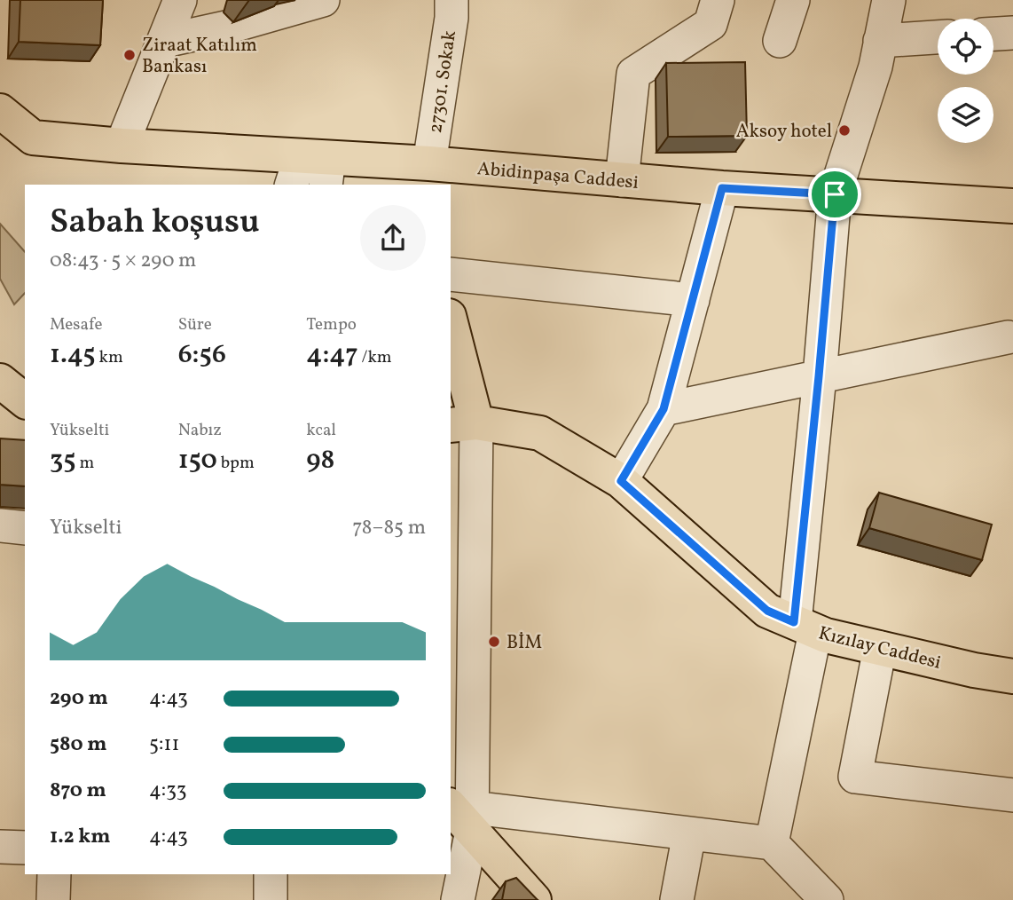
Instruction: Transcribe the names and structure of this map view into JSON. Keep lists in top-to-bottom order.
{
  "streets": {
    "main road": ["Abidinpaşa Caddesi", "Kızılay Caddesi"],
    "street": ["27301. Sokak"]
  },
  "crossings": [
    ["27301. Sokak", "Abidinpaşa Caddesi"]
  ],
  "places": ["Ziraat Katılım Bankası", "Aksoy hotel", "BİM"],
  "page": {
    "heading": ["Sabah koşusu", "08:43 · 5 × 290 m"],
    "stats": [
      ["Mesafe", "1.45 km"],
      ["Süre", "6:56"],
      ["Tempo", "4:47 /km"],
      ["Yükselti", "35 m"],
      ["Nabız", "150 bpm"],
      ["kcal", "98"]
    ],
    "chart": ["Yükselti", "78–85 m"],
    "list": [
      {
        "name": "290 m",
        "note": "4:43"
      },
      {
        "name": "580 m",
        "note": "5:11"
      },
      {
        "name": "870 m",
        "note": "4:33"
      },
      {
        "name": "1.2 km",
        "note": "4:43"
      }
    ]
  }
}
